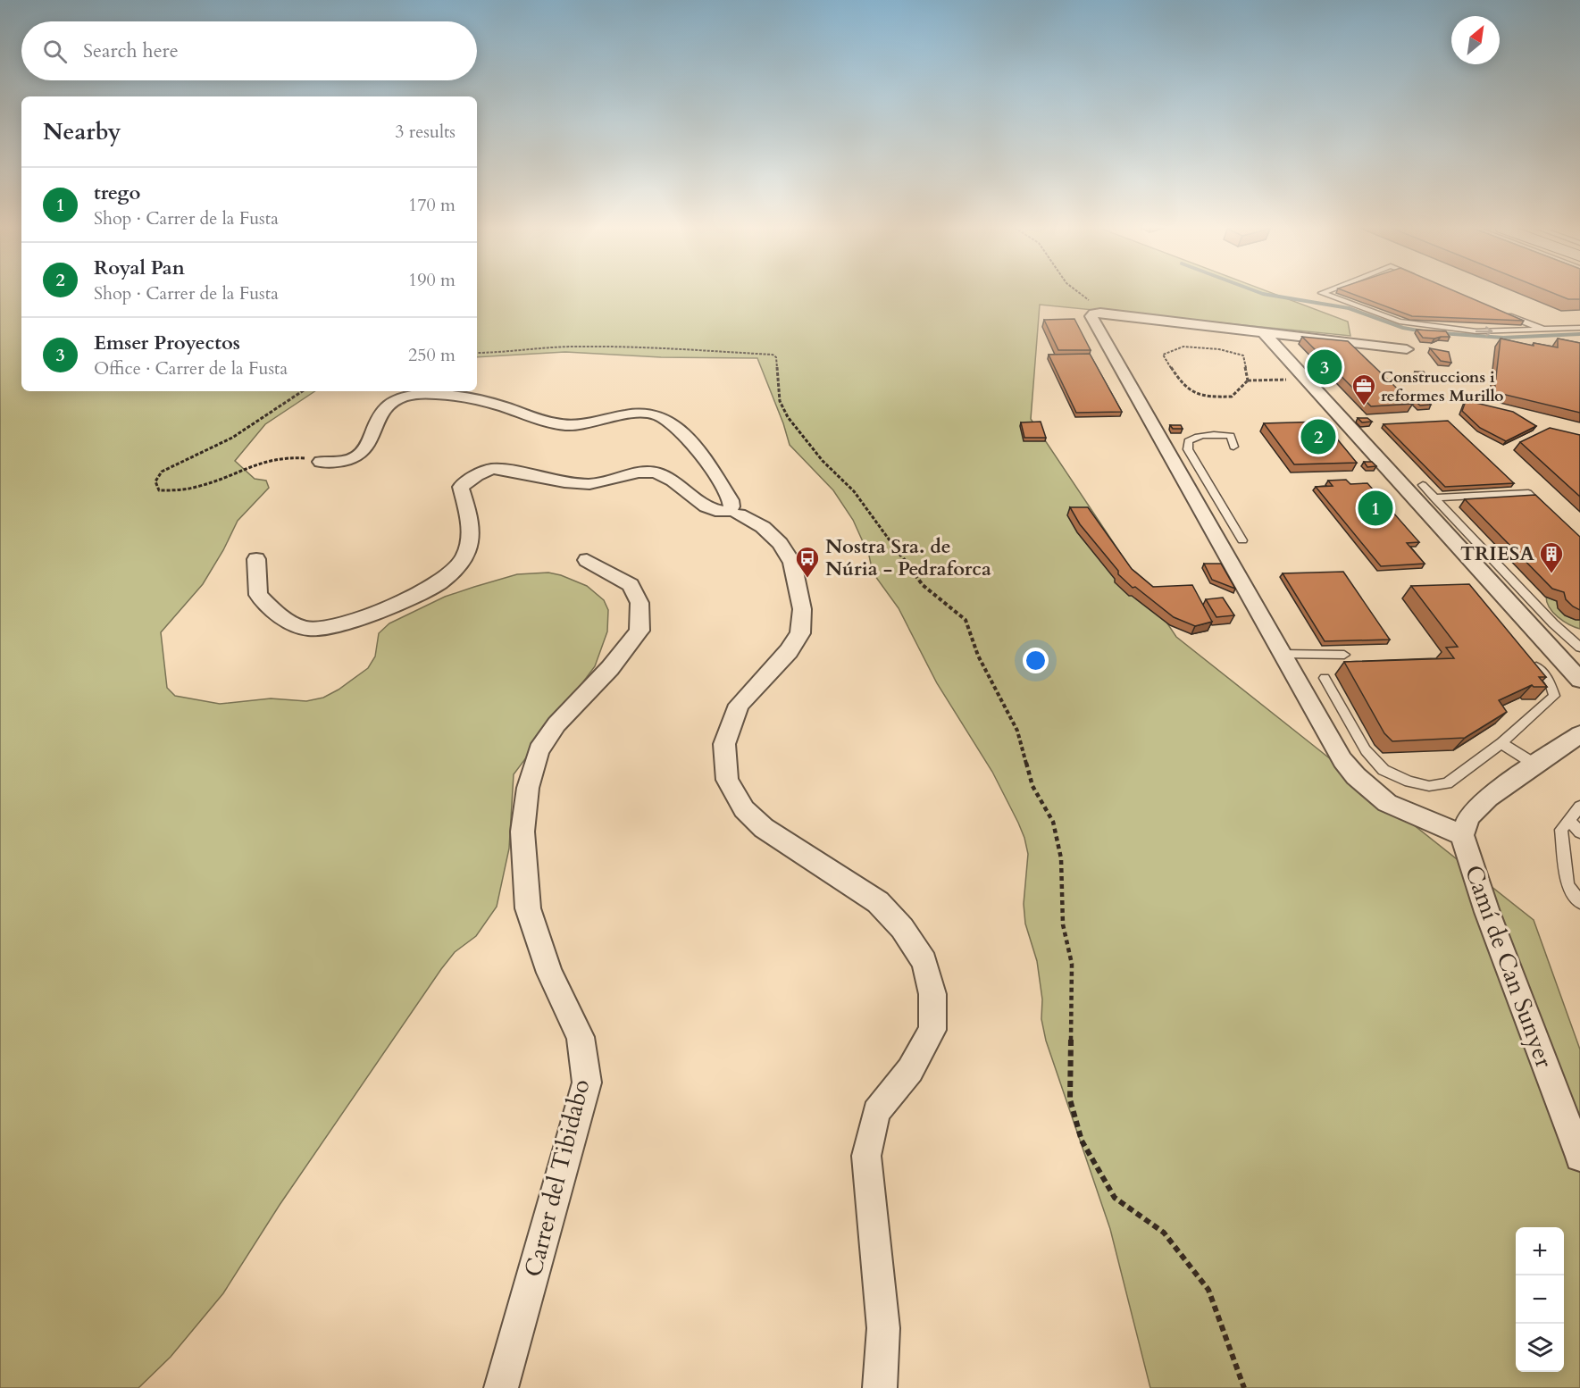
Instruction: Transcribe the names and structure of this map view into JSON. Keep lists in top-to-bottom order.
{
  "streets": {
    "street": ["Camí de Can Sunyer", "Carrer del Tibidabo"]
  },
  "places": {
    "office": ["Construccions i reformes Murillo"],
    "building": ["TRIESA"],
    "bus stop": ["Nostra Sra. de Núria - Pedraforca"]
  },
  "north": "top right",
  "page": {
    "search": "Search here",
    "heading": ["Nearby", "3 results"],
    "list": [
      {
        "mark": "1",
        "name": "trego",
        "note": "Shop · Carrer de la Fusta",
        "value": "170 m"
      },
      {
        "mark": "2",
        "name": "Royal Pan",
        "note": "Shop · Carrer de la Fusta",
        "value": "190 m"
      },
      {
        "mark": "3",
        "name": "Emser Proyectos",
        "note": "Office · Carrer de la Fusta",
        "value": "250 m"
      }
    ],
    "pins": ["3", "2", "1"],
    "map_buttons": ["+", "−"]
  }
}
